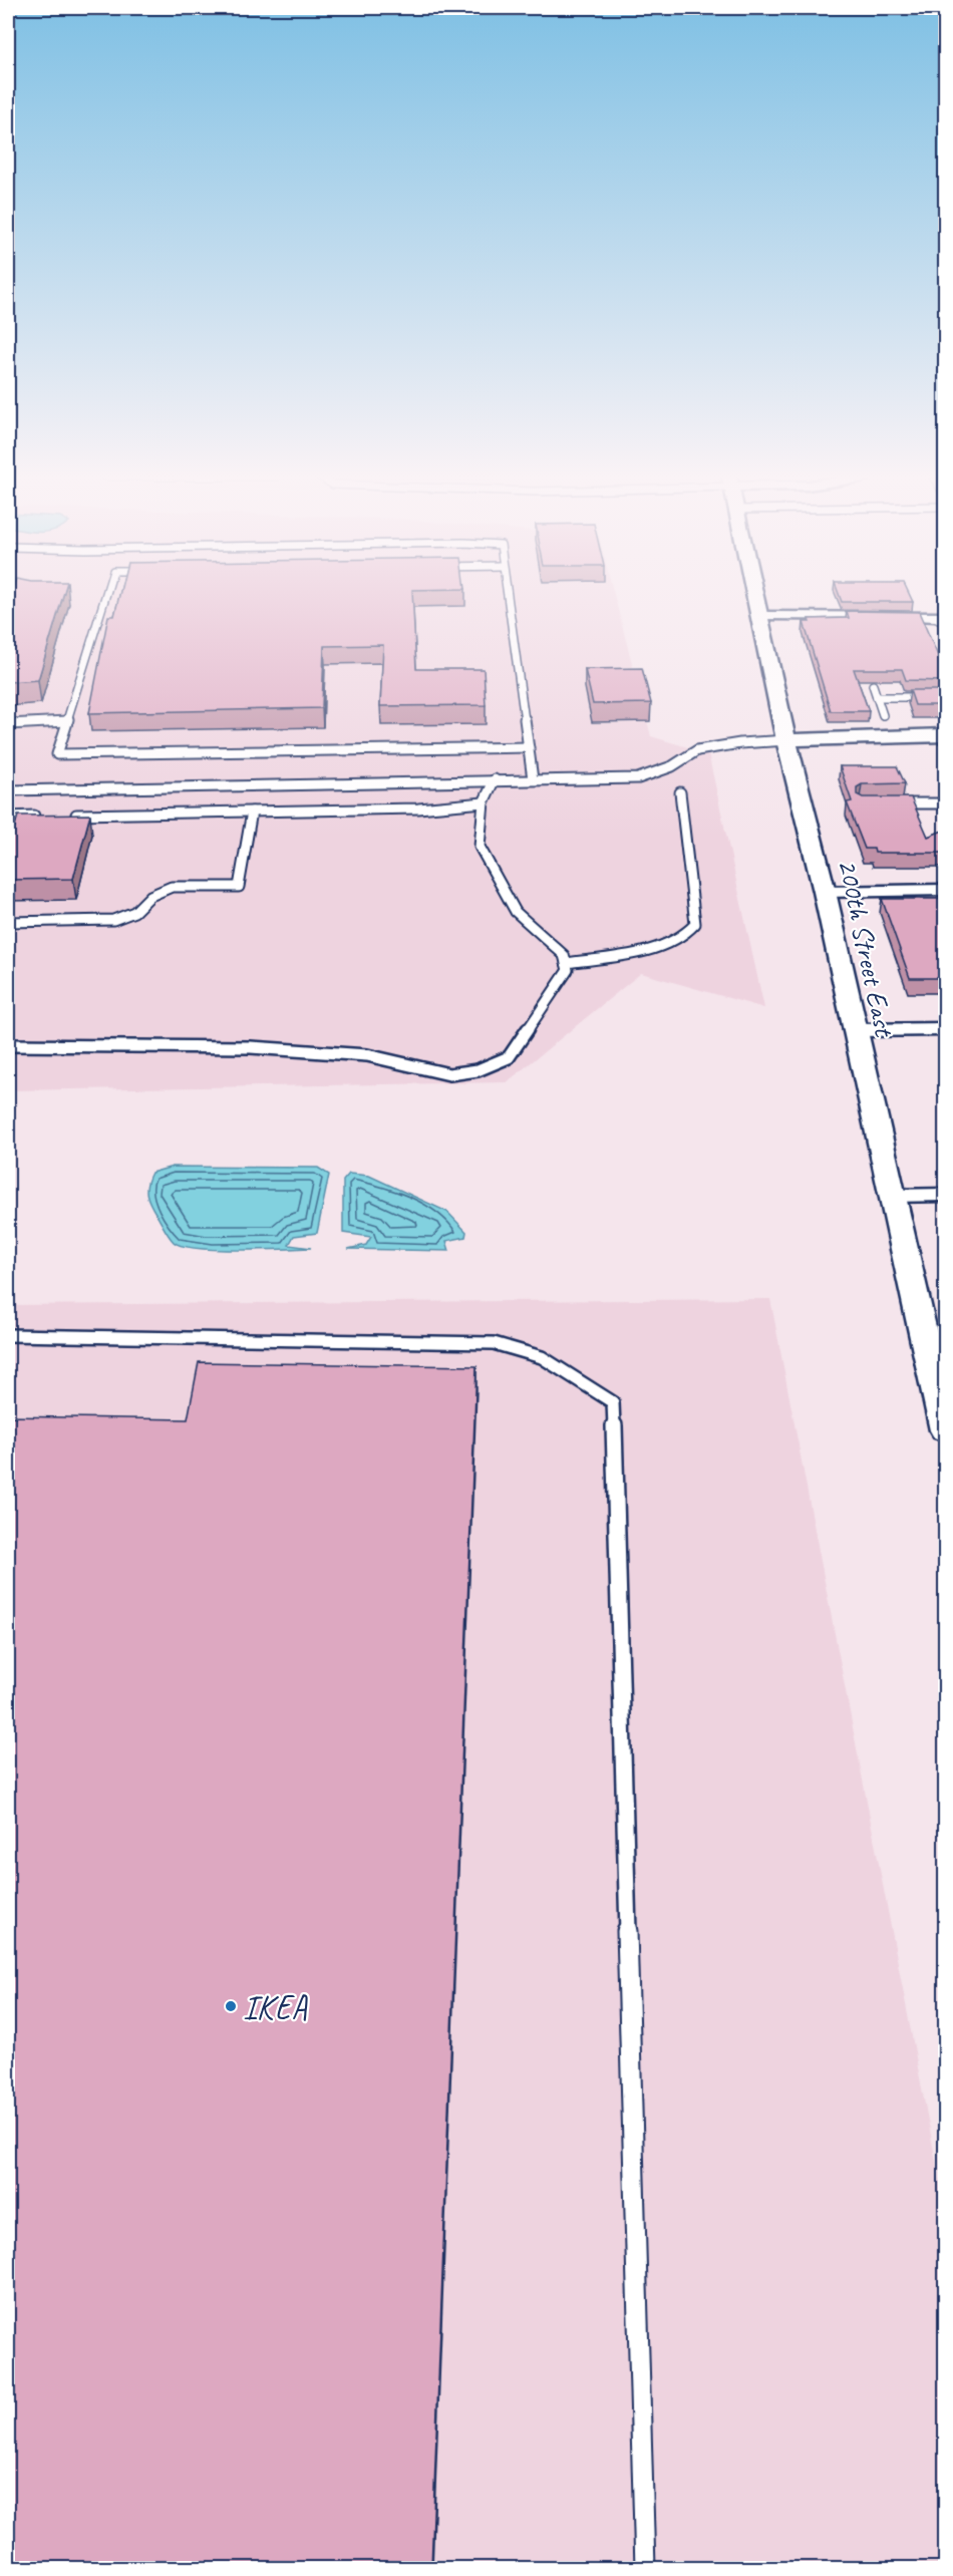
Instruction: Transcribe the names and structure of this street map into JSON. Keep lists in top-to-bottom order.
{
  "streets": {
    "street": ["200th Street East"]
  },
  "places": ["IKEA"]
}
